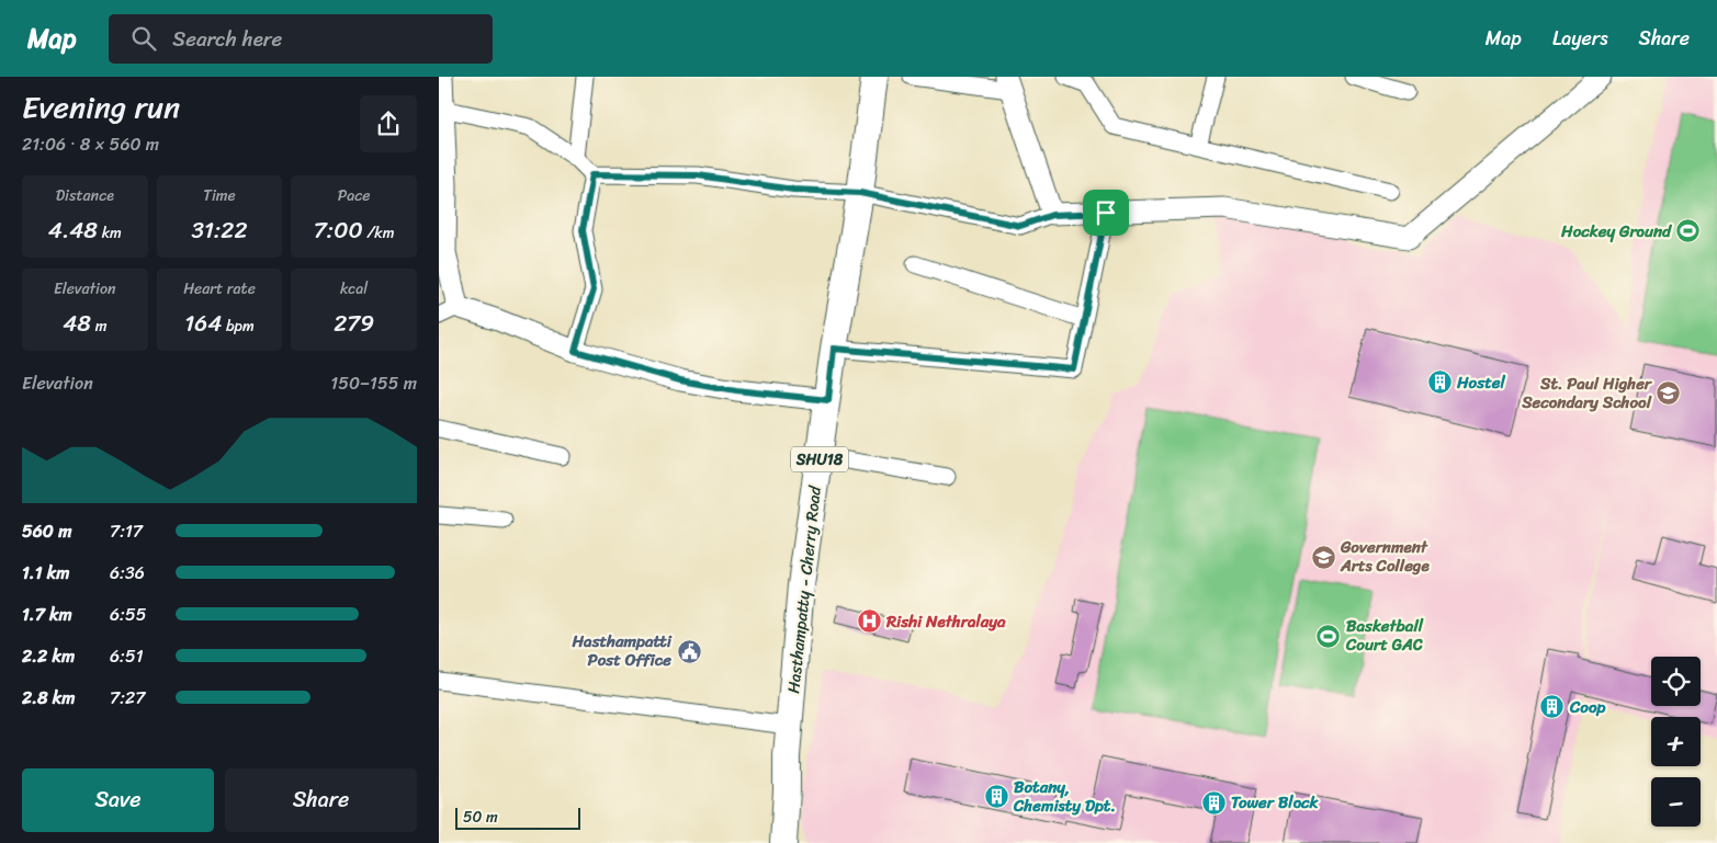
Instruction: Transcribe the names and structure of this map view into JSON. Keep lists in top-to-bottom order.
{
  "streets": {
    "main road": ["SHU18", "Hasthampatty - Cherry Road"]
  },
  "places": {
    "sports": ["Hockey Ground", "Basketball Court GAC"],
    "building": [
      "Hostel",
      "Coop",
      "Botany, Chemisty Dpt.",
      "Tower Block"
    ],
    "school or university": ["St. Paul Higher Secondary School", "Government Arts College"],
    "hospital": ["Rishi Nethralaya"],
    "public building": ["Hasthampatti Post Office"]
  },
  "scale_bar": "50 m",
  "page": {
    "header": "Map",
    "search": "Search here",
    "nav": ["Map", "Layers", "Share"],
    "heading": ["Evening run", "21:06 · 8 × 560 m"],
    "stats": [
      ["Distance", "4.48 km"],
      ["Time", "31:22"],
      ["Pace", "7:00 /km"],
      ["Elevation", "48 m"],
      ["Heart rate", "164 bpm"],
      ["kcal", "279"]
    ],
    "chart": ["Elevation", "150–155 m"],
    "list": [
      {
        "name": "560 m",
        "note": "7:17"
      },
      {
        "name": "1.1 km",
        "note": "6:36"
      },
      {
        "name": "1.7 km",
        "note": "6:55"
      },
      {
        "name": "2.2 km",
        "note": "6:51"
      },
      {
        "name": "2.8 km",
        "note": "7:27"
      }
    ],
    "map_buttons": ["+", "−"],
    "buttons": ["Save", "Share"],
    "scale": "50 m"
  }
}
